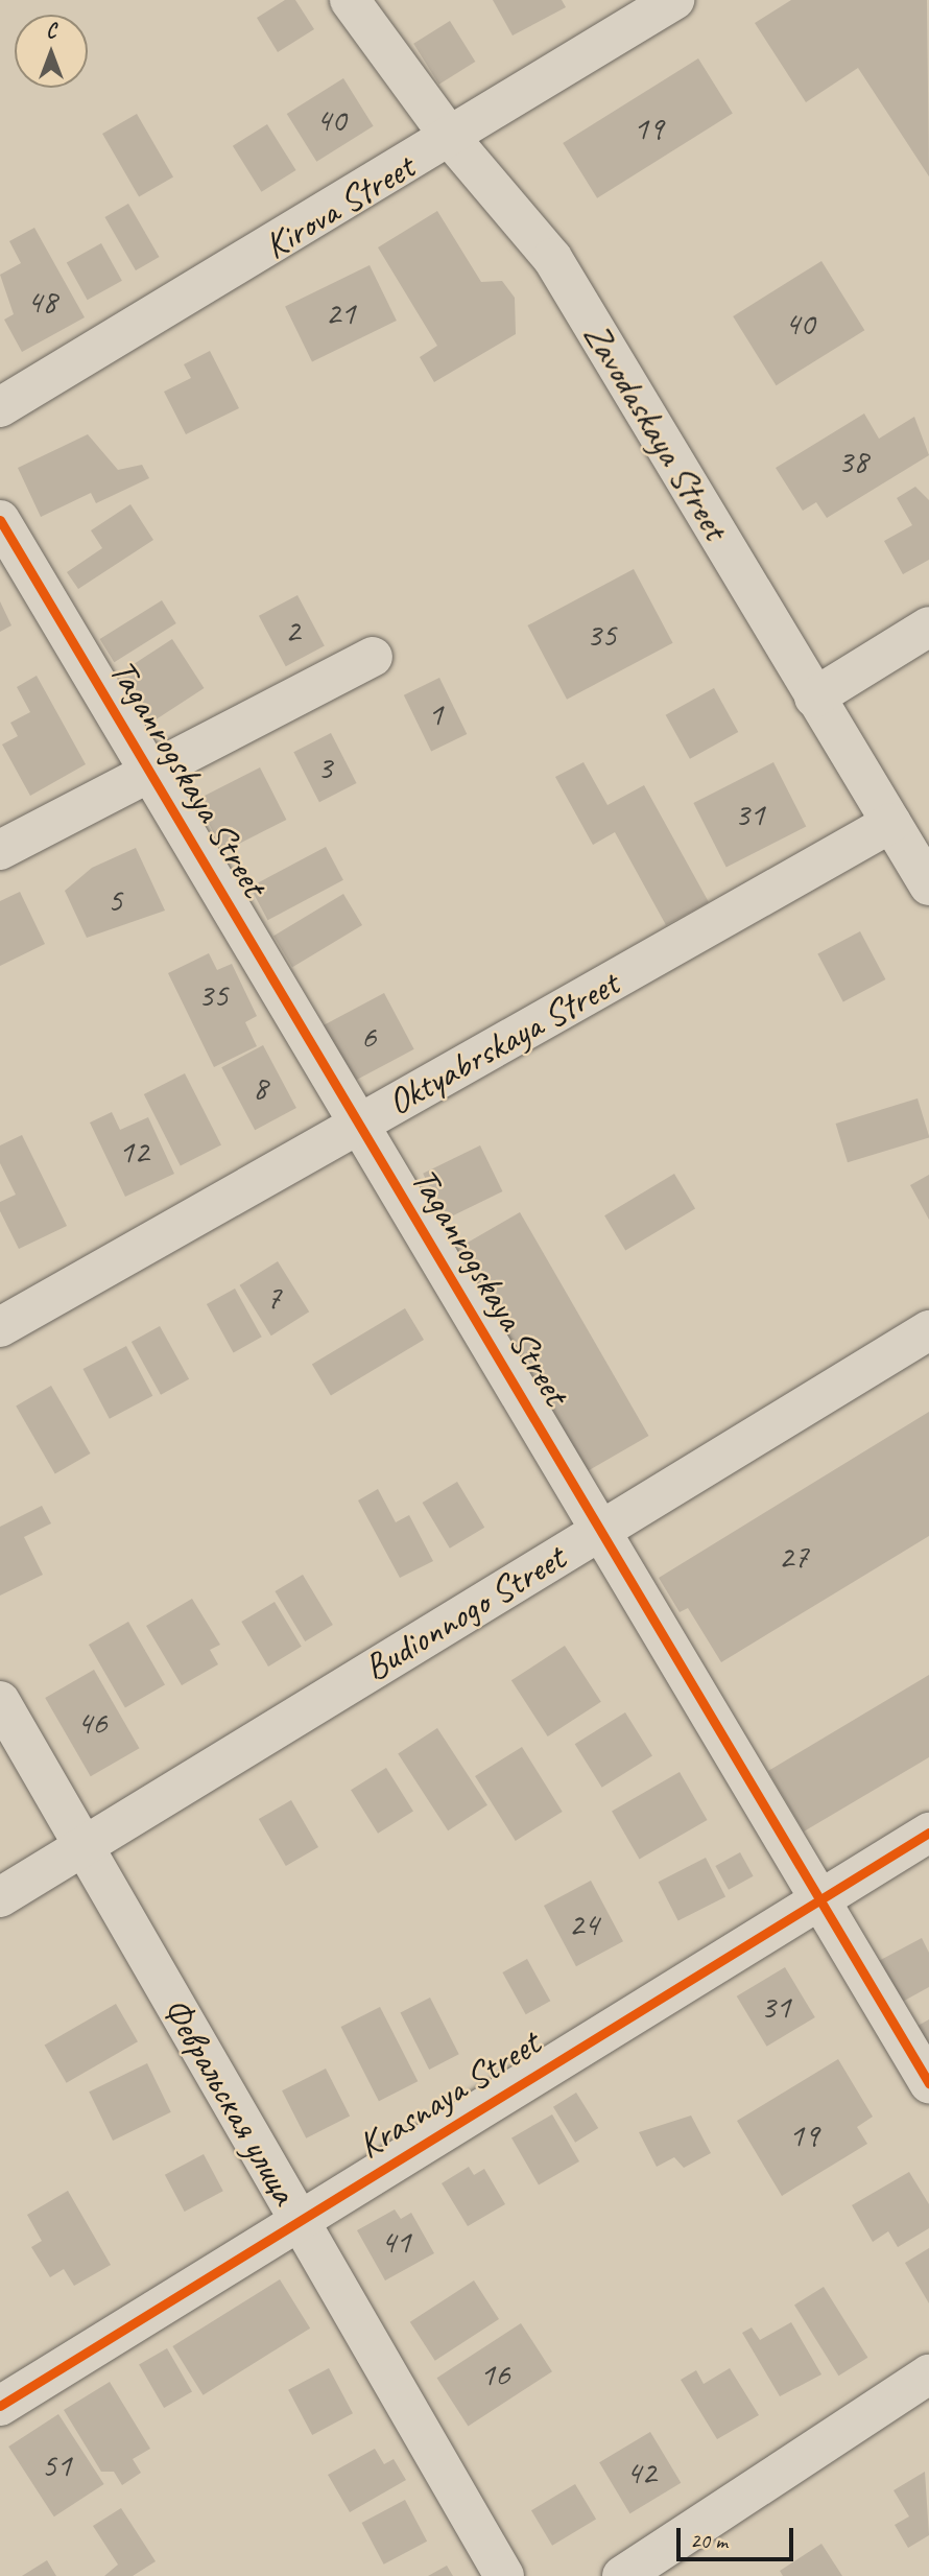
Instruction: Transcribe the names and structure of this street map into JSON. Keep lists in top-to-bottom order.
{
  "streets": {
    "street": [
      "Kirova Street",
      "Zavodaskaya Street",
      "Taganrogskaya Street",
      "Oktyabrskaya Street",
      "Budionnogo Street",
      "Krasnaya Street",
      "Февральская улица"
    ]
  },
  "crossings": [
    ["Kirova Street", "Zavodaskaya Street"],
    ["Zavodaskaya Street", "Oktyabrskaya Street"],
    ["Taganrogskaya Street", "Oktyabrskaya Street"],
    ["Taganrogskaya Street", "Budionnogo Street"],
    ["Taganrogskaya Street", "Krasnaya Street"],
    ["Budionnogo Street", "Февральская улица"],
    ["Krasnaya Street", "Февральская улица"]
  ],
  "house_numbers": [
    "40",
    "19",
    "48",
    "21",
    "40",
    "38",
    "2",
    "35",
    "1",
    "3",
    "31",
    "5",
    "35",
    "6",
    "8",
    "12",
    "7",
    "27",
    "46",
    "24",
    "31",
    "19",
    "41",
    "16",
    "51",
    "42"
  ],
  "scale_bar": "20 m",
  "north": "top"
}
